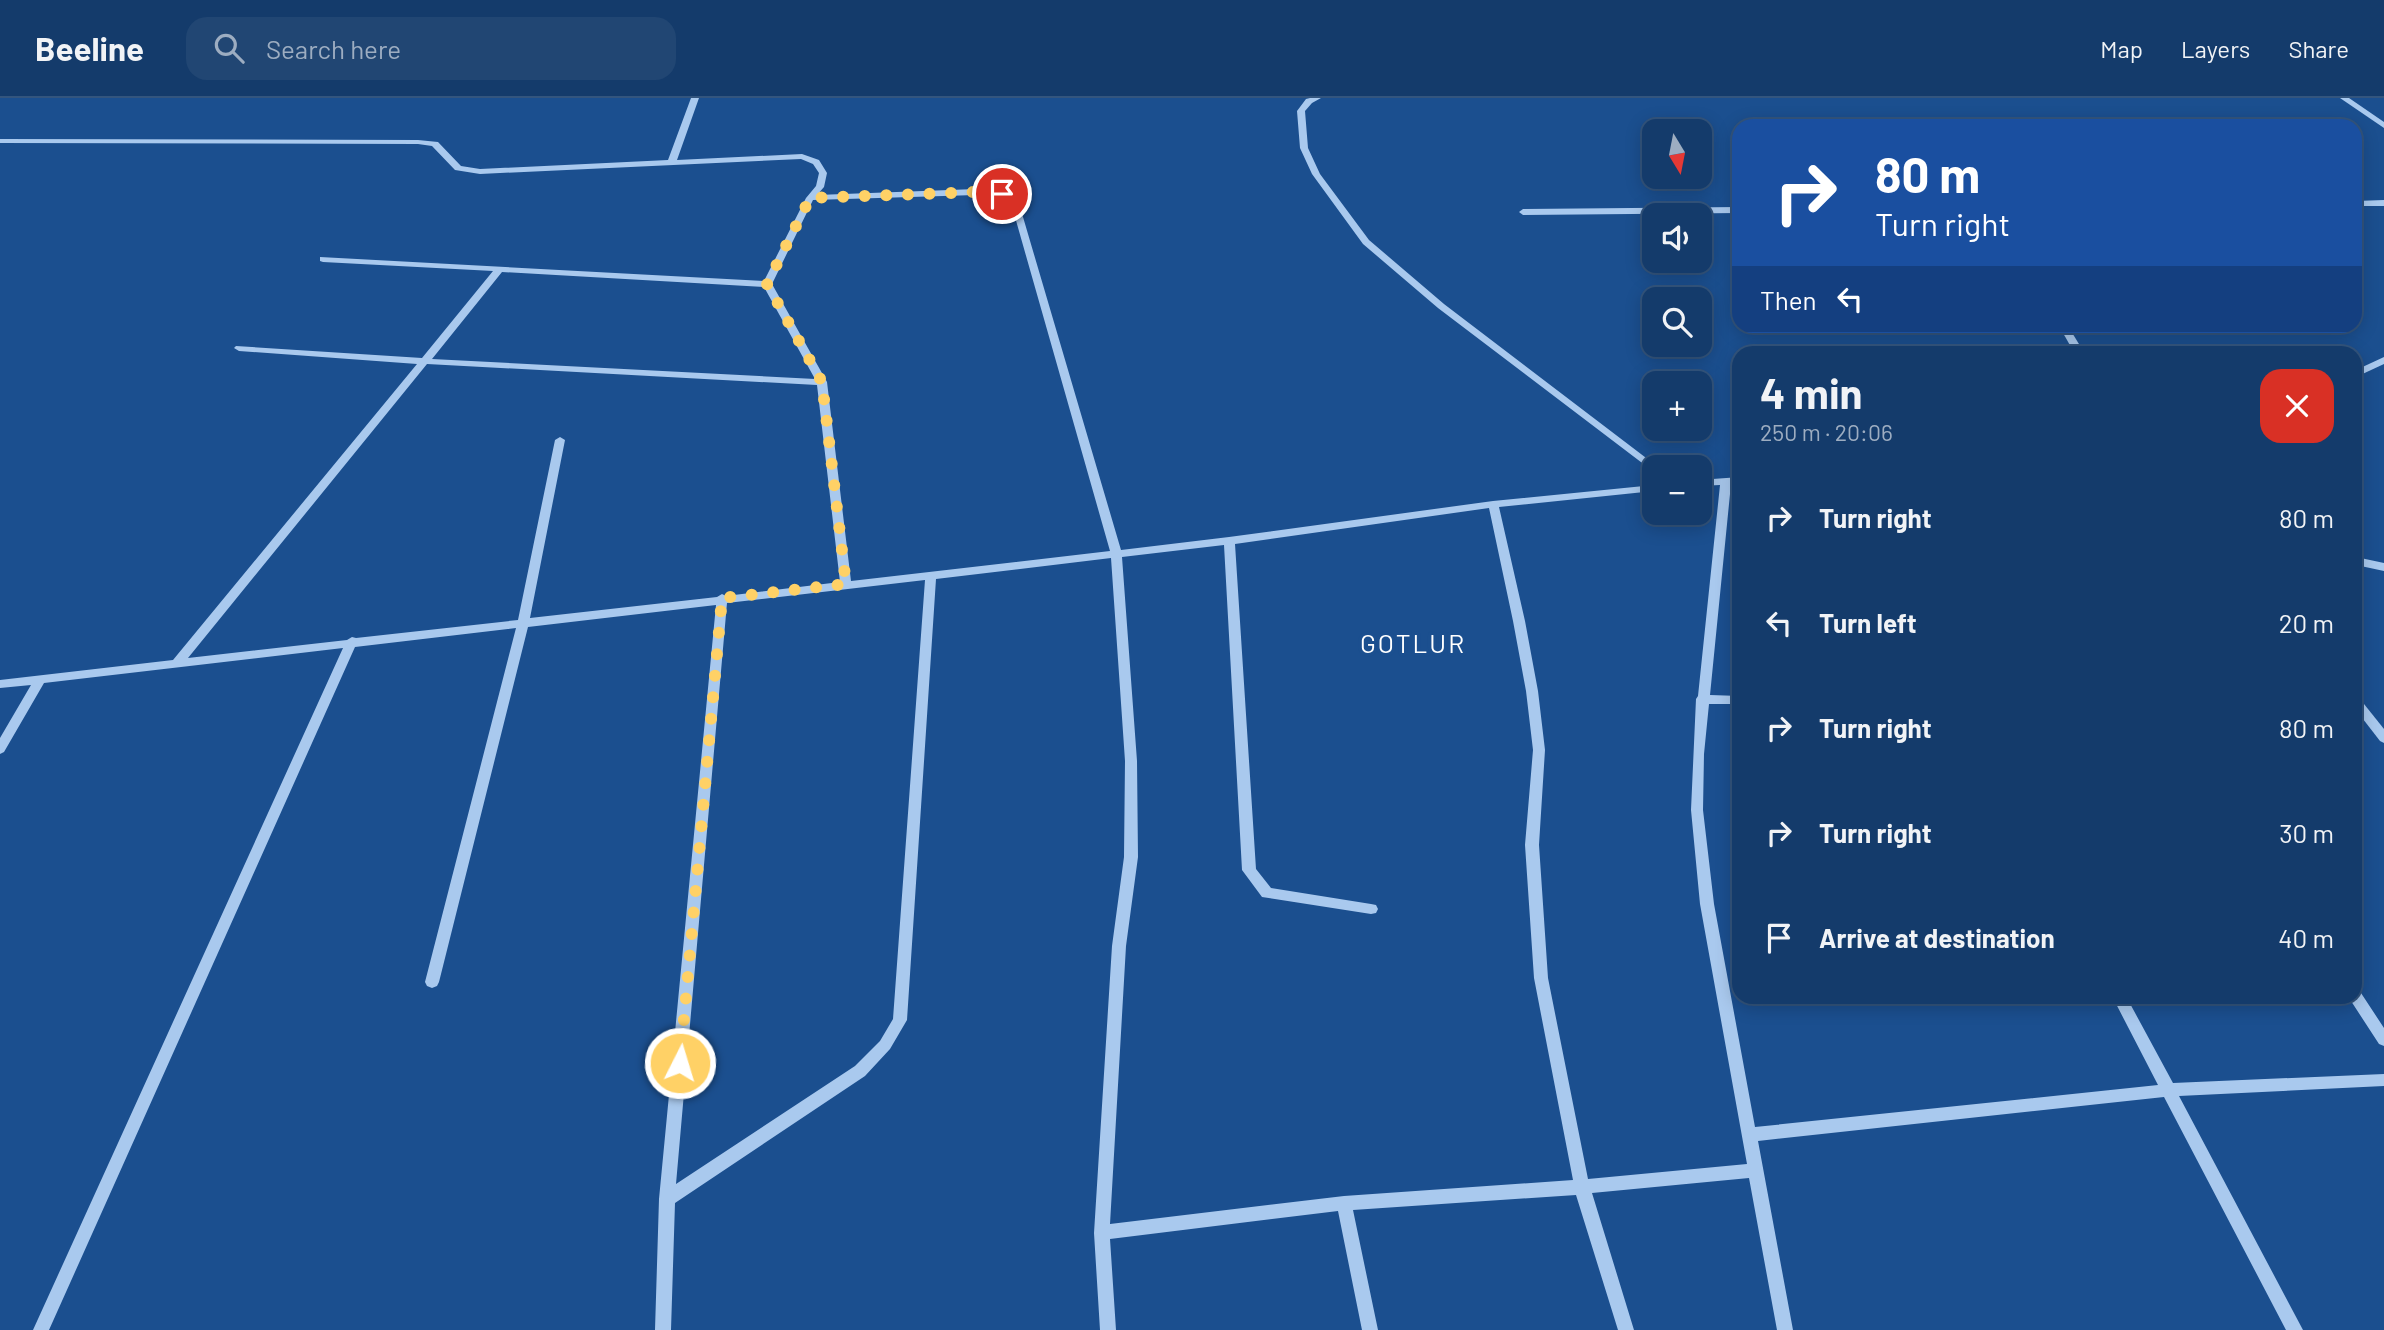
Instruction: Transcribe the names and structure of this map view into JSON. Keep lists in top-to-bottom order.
{
  "districts": ["GOTLUR"],
  "north": "bottom",
  "page": {
    "header": "Beeline",
    "search": "Search here",
    "nav": ["Map", "Layers", "Share"],
    "map_buttons": ["+", "−"],
    "turn": ["80 m", "Turn right"],
    "then": "Then",
    "heading": ["4 min", "250 m · 20:06"],
    "list": [
      {
        "name": "Turn right",
        "value": "80 m"
      },
      {
        "name": "Turn left",
        "value": "20 m"
      },
      {
        "name": "Turn right",
        "value": "80 m"
      },
      {
        "name": "Turn right",
        "value": "30 m"
      },
      {
        "name": "Arrive at destination",
        "value": "40 m"
      }
    ]
  }
}
